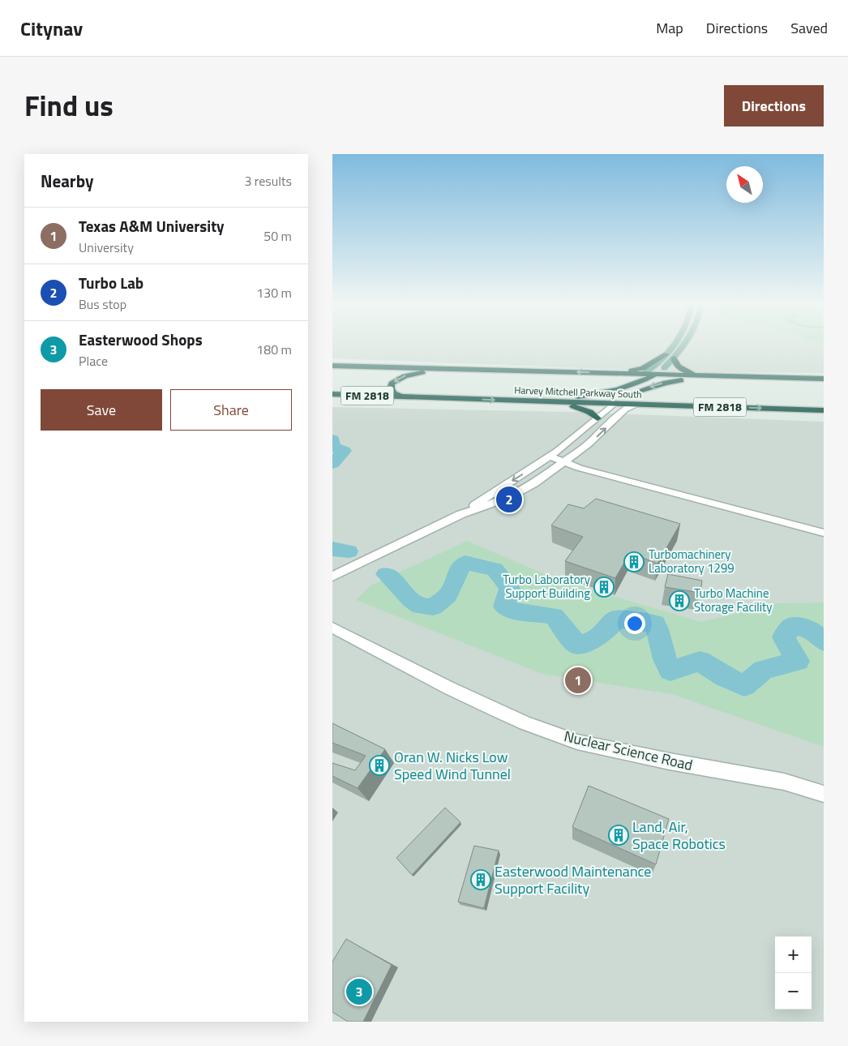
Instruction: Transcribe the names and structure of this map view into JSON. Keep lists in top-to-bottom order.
{
  "streets": {
    "highway": ["Harvey Mitchell Parkway South", "FM 2818"],
    "street": ["Nuclear Science Road"]
  },
  "places": {
    "building": [
      "Turbomachinery Laboratory 1299",
      "Turbo Laboratory Support Building",
      "Turbo Machine Storage Facility",
      "Oran W. Nicks Low Speed Wind Tunnel",
      "Land, Air, Space Robotics",
      "Easterwood Maintenance Support Facility"
    ]
  },
  "north": "top left",
  "page": {
    "header": "Citynav",
    "nav": ["Map", "Directions", "Saved"],
    "title": "Find us",
    "buttons": [
      "Directions",
      ["Save", "Share"]
    ],
    "heading": ["Nearby", "3 results"],
    "list": [
      {
        "mark": "1",
        "name": "Texas A&M University",
        "note": "University",
        "value": "50 m"
      },
      {
        "mark": "2",
        "name": "Turbo Lab",
        "note": "Bus stop",
        "value": "130 m"
      },
      {
        "mark": "3",
        "name": "Easterwood Shops",
        "note": "Place",
        "value": "180 m"
      }
    ],
    "pins": ["2", "1", "3"],
    "map_buttons": ["+", "−"]
  }
}
